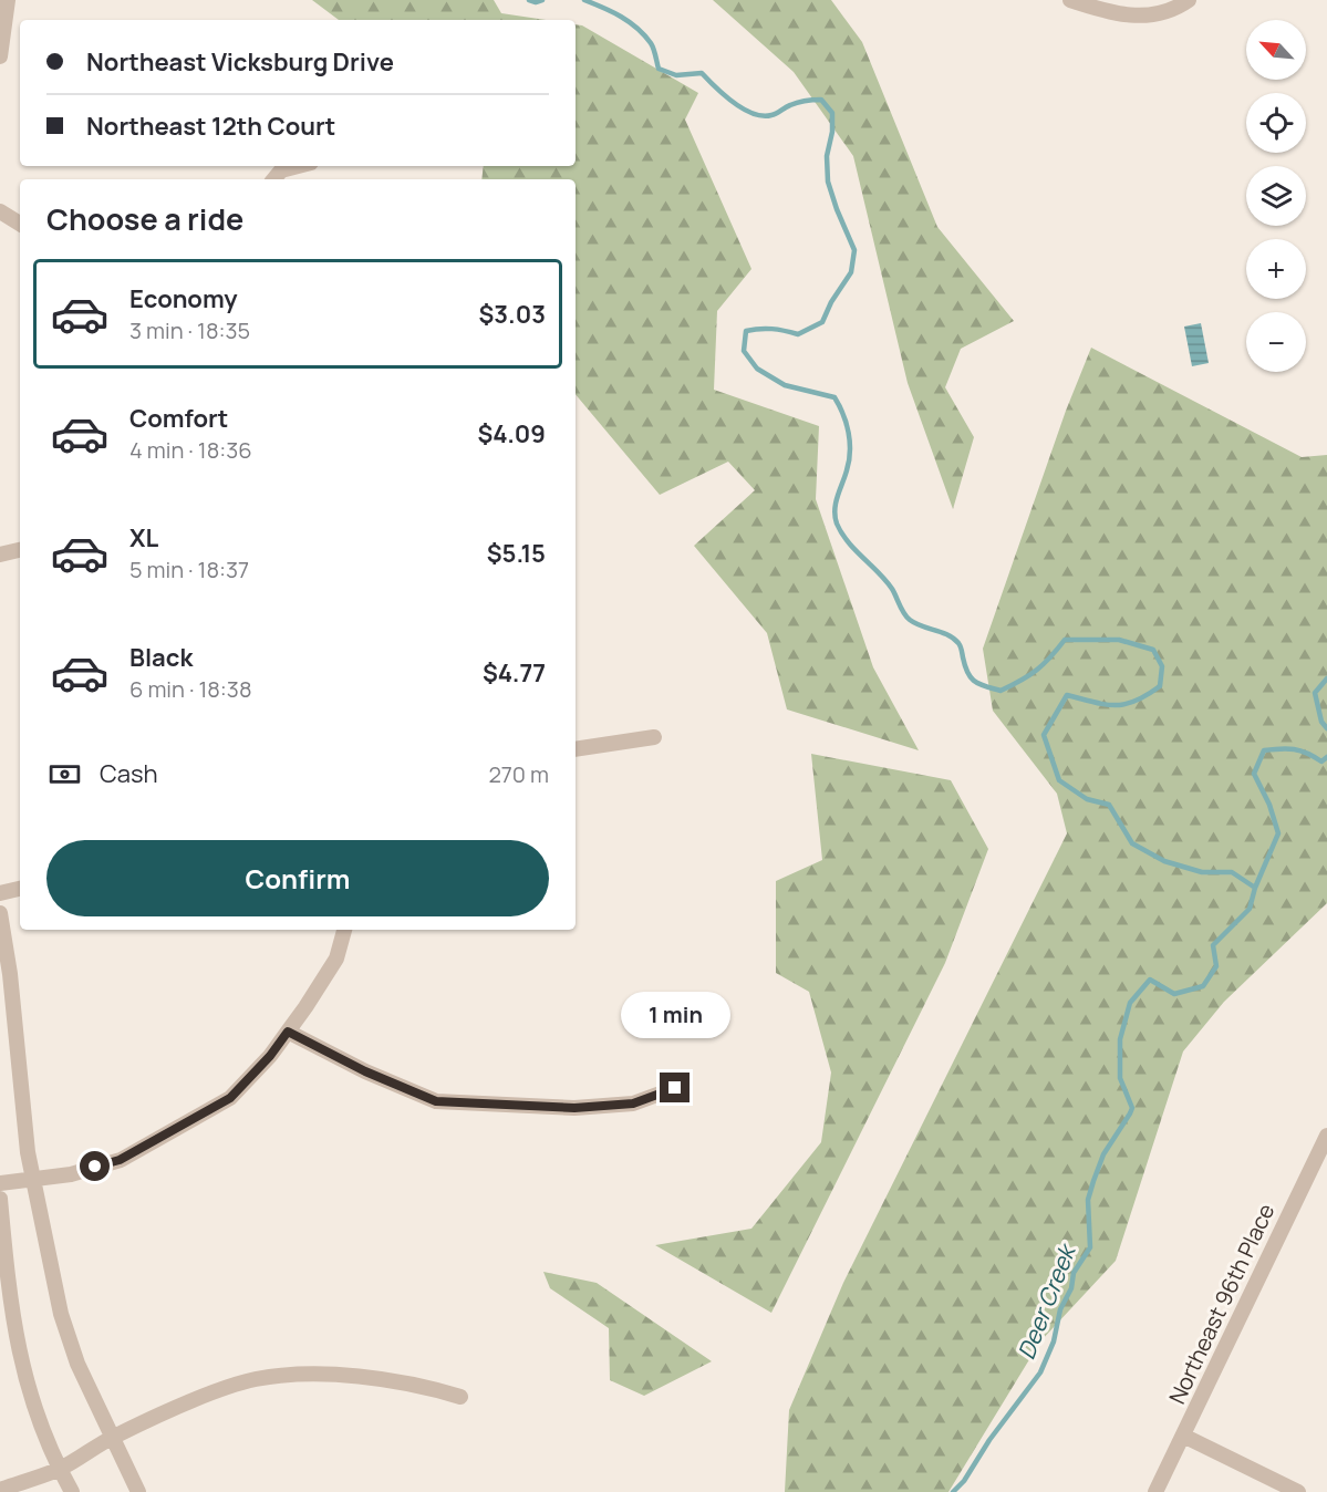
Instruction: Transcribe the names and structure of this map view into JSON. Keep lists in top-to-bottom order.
{
  "streets": {
    "street": ["Northeast 96th Place"]
  },
  "water": ["Deer Creek"],
  "north": "top left",
  "page": {
    "map_buttons": ["+", "−"],
    "banner": ["Northeast Vicksburg Drive", "Northeast 12th Court"],
    "heading": "Choose a ride",
    "list": [
      {
        "name": "Economy",
        "note": "3 min · 18:35",
        "value": "$3.03"
      },
      {
        "name": "Comfort",
        "note": "4 min · 18:36",
        "value": "$4.09"
      },
      {
        "name": "XL",
        "note": "5 min · 18:37",
        "value": "$5.15"
      },
      {
        "name": "Black",
        "note": "6 min · 18:38",
        "value": "$4.77"
      }
    ],
    "pay": ["Cash", "270 m"],
    "buttons": "Confirm",
    "bubble": "1 min"
  }
}
